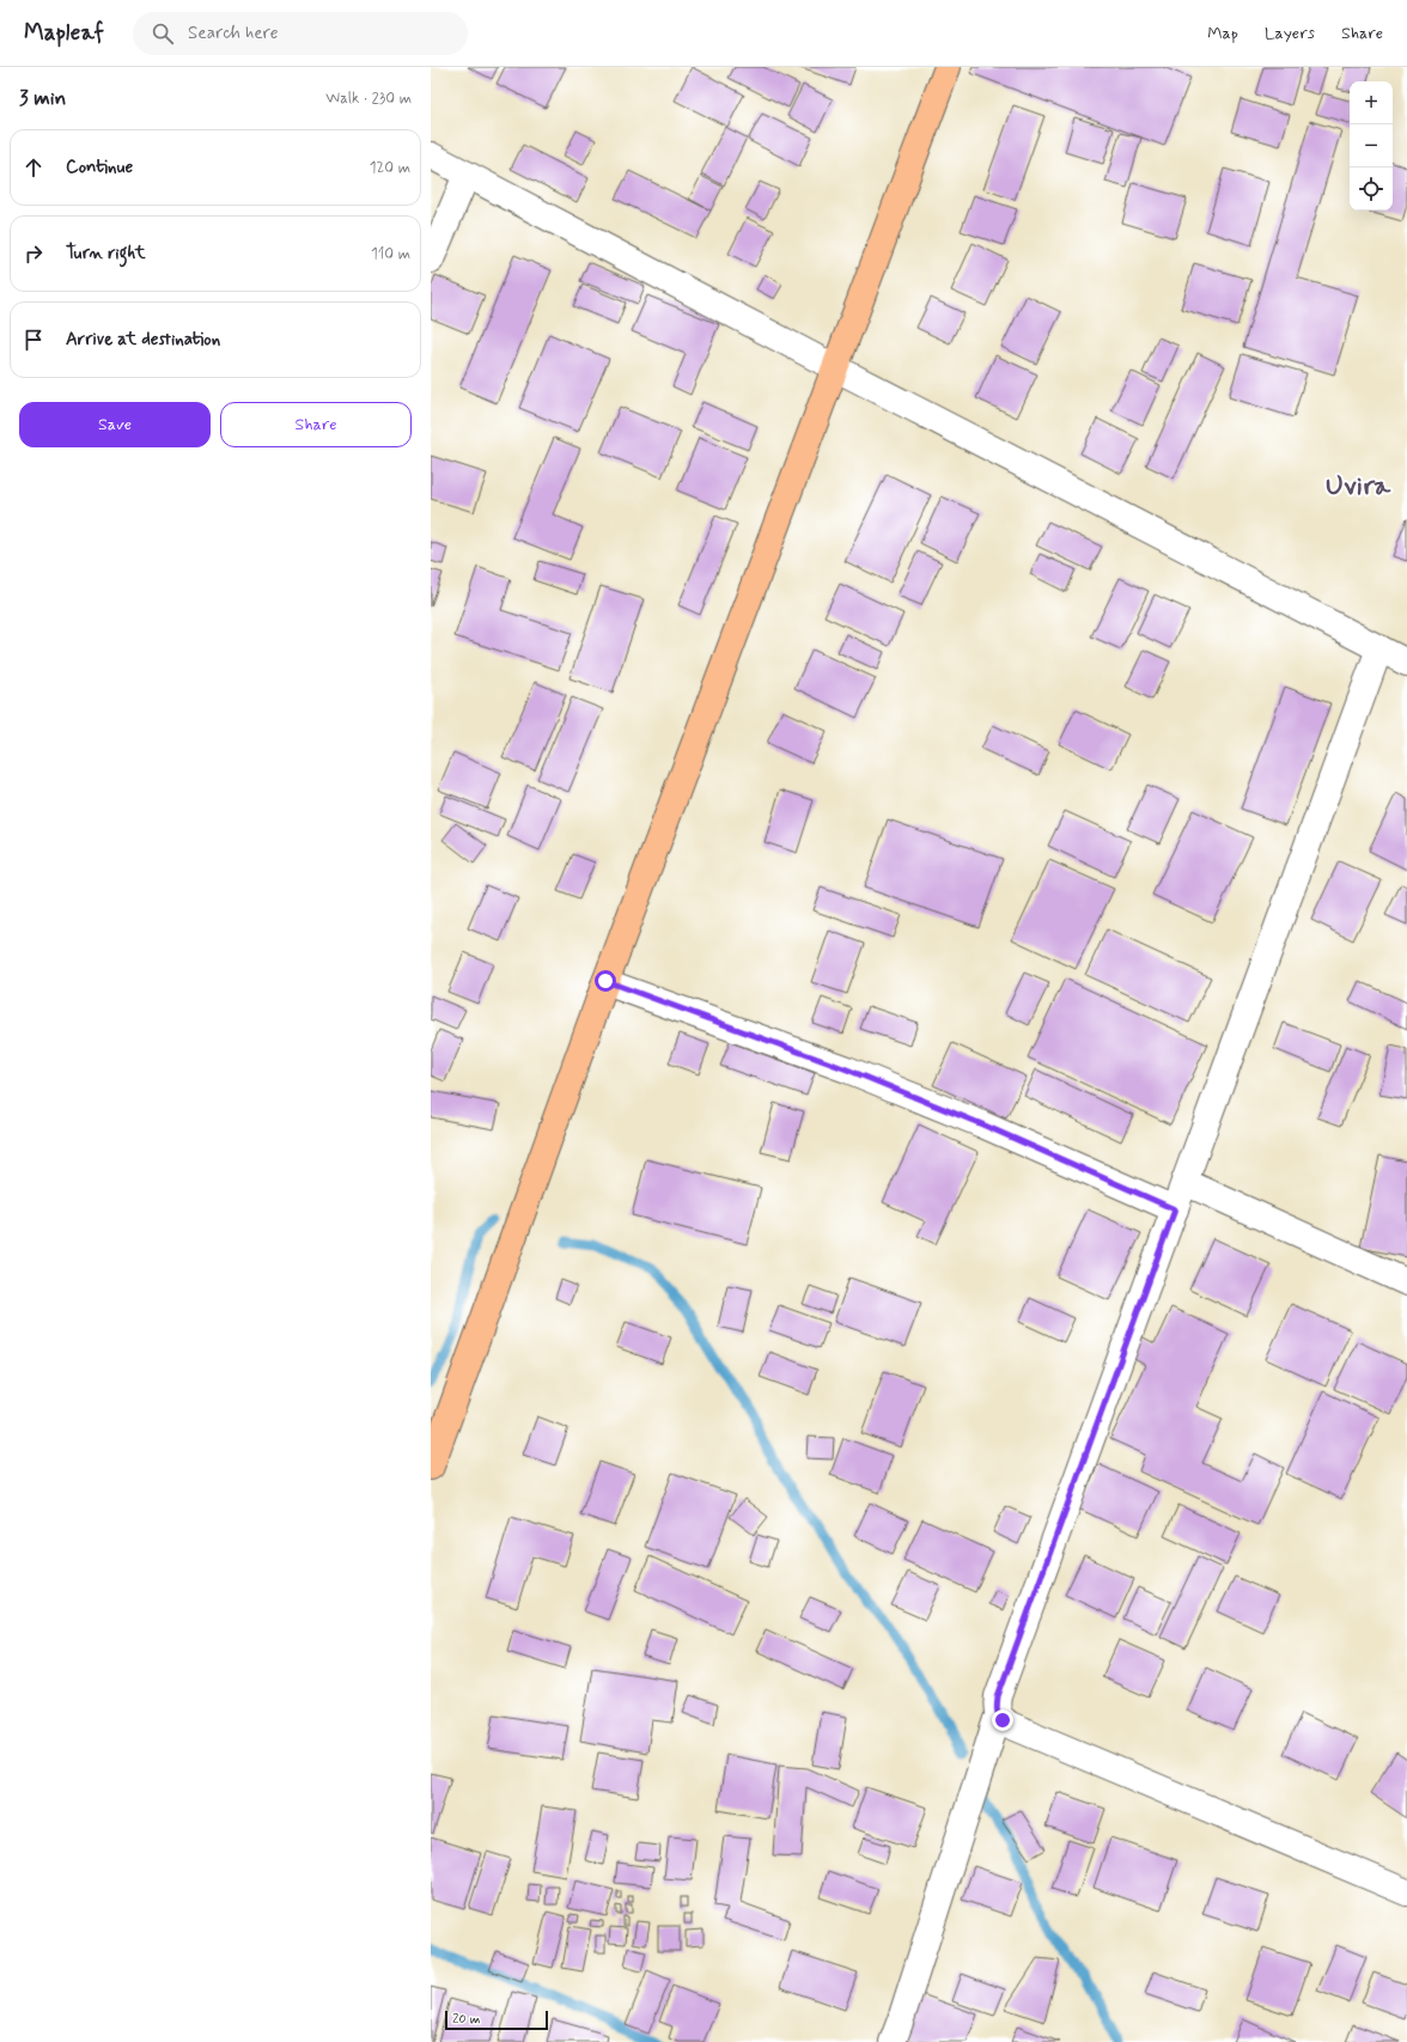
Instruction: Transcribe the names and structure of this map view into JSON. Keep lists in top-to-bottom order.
{
  "districts": ["Uvira"],
  "scale_bar": "20 m",
  "page": {
    "header": "Mapleaf",
    "search": "Search here",
    "nav": ["Map", "Layers", "Share"],
    "heading": ["3 min", "Walk · 230 m"],
    "map_buttons": ["+", "−"],
    "list": [
      ["Continue", "120 m"],
      ["Turn right", "110 m"],
      "Arrive at destination"
    ],
    "buttons": ["Save", "Share"],
    "scale": "20 m"
  }
}
